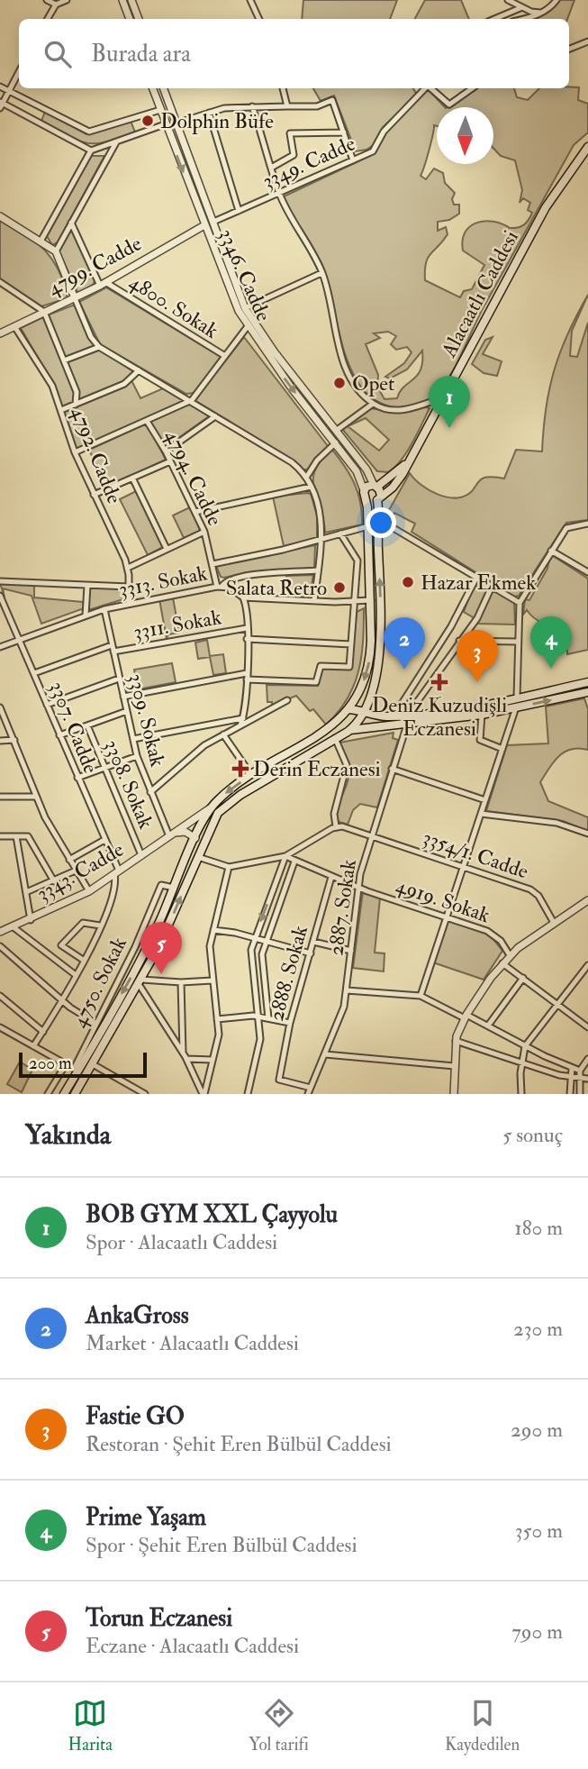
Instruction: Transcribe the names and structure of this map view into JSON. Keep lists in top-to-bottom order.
{
  "streets": {
    "main road": ["Alacaatlı Caddesi"],
    "street": [
      "3349. Cadde",
      "4799. Cadde",
      "3346. Cadde",
      "4800. Sokak",
      "4792. Cadde",
      "4794. Cadde",
      "3313. Sokak",
      "3311. Sokak",
      "3309. Sokak",
      "3307. Cadde",
      "3308. Sokak",
      "3354/1. Cadde",
      "3343. Cadde",
      "4919. Sokak",
      "2887. Sokak",
      "2888. Sokak",
      "4750. Sokak"
    ]
  },
  "crossings": [
    ["3349. Cadde", "3346. Cadde"],
    ["4799. Cadde", "3346. Cadde"],
    ["4799. Cadde", "4800. Sokak"],
    ["4799. Cadde", "4792. Cadde"],
    ["3346. Cadde", "Alacaatlı Caddesi"],
    ["4792. Cadde", "3313. Sokak"],
    ["4794. Cadde", "3313. Sokak"],
    ["3313. Sokak", "3309. Sokak"],
    ["3313. Sokak", "3307. Cadde"],
    ["3311. Sokak", "3309. Sokak"],
    ["3311. Sokak", "3307. Cadde"],
    ["3309. Sokak", "3343. Cadde"],
    ["3307. Cadde", "3343. Cadde"],
    ["3308. Sokak", "3343. Cadde"],
    ["3354/1. Cadde", "2887. Sokak"],
    ["4919. Sokak", "2887. Sokak"],
    ["4919. Sokak", "2888. Sokak"],
    ["2887. Sokak", "2888. Sokak"]
  ],
  "places": {
    "other": [
      "Dolphin Büfe",
      "Opet",
      "Hazar Ekmek",
      "Salata Retro"
    ],
    "health": ["Deniz Kuzudişli Eczanesi", "Derin Eczanesi"]
  },
  "scale_bar": "200 m",
  "north": "bottom",
  "page": {
    "search": "Burada ara",
    "pins": [
      "1",
      "4",
      "2",
      "3",
      "5"
    ],
    "scale": "200 m",
    "heading": ["Yakında", "5 sonuç"],
    "list": [
      {
        "mark": "1",
        "name": "BOB GYM XXL Çayyolu",
        "note": "Spor · Alacaatlı Caddesi",
        "value": "180 m"
      },
      {
        "mark": "2",
        "name": "AnkaGross",
        "note": "Market · Alacaatlı Caddesi",
        "value": "230 m"
      },
      {
        "mark": "3",
        "name": "Fastie GO",
        "note": "Restoran · Şehit Eren Bülbül Caddesi",
        "value": "290 m"
      },
      {
        "mark": "4",
        "name": "Prime Yaşam",
        "note": "Spor · Şehit Eren Bülbül Caddesi",
        "value": "350 m"
      },
      {
        "mark": "5",
        "name": "Torun Eczanesi",
        "note": "Eczane · Alacaatlı Caddesi",
        "value": "790 m"
      }
    ],
    "nav": ["Harita", "Yol tarifi", "Kaydedilen"]
  }
}
